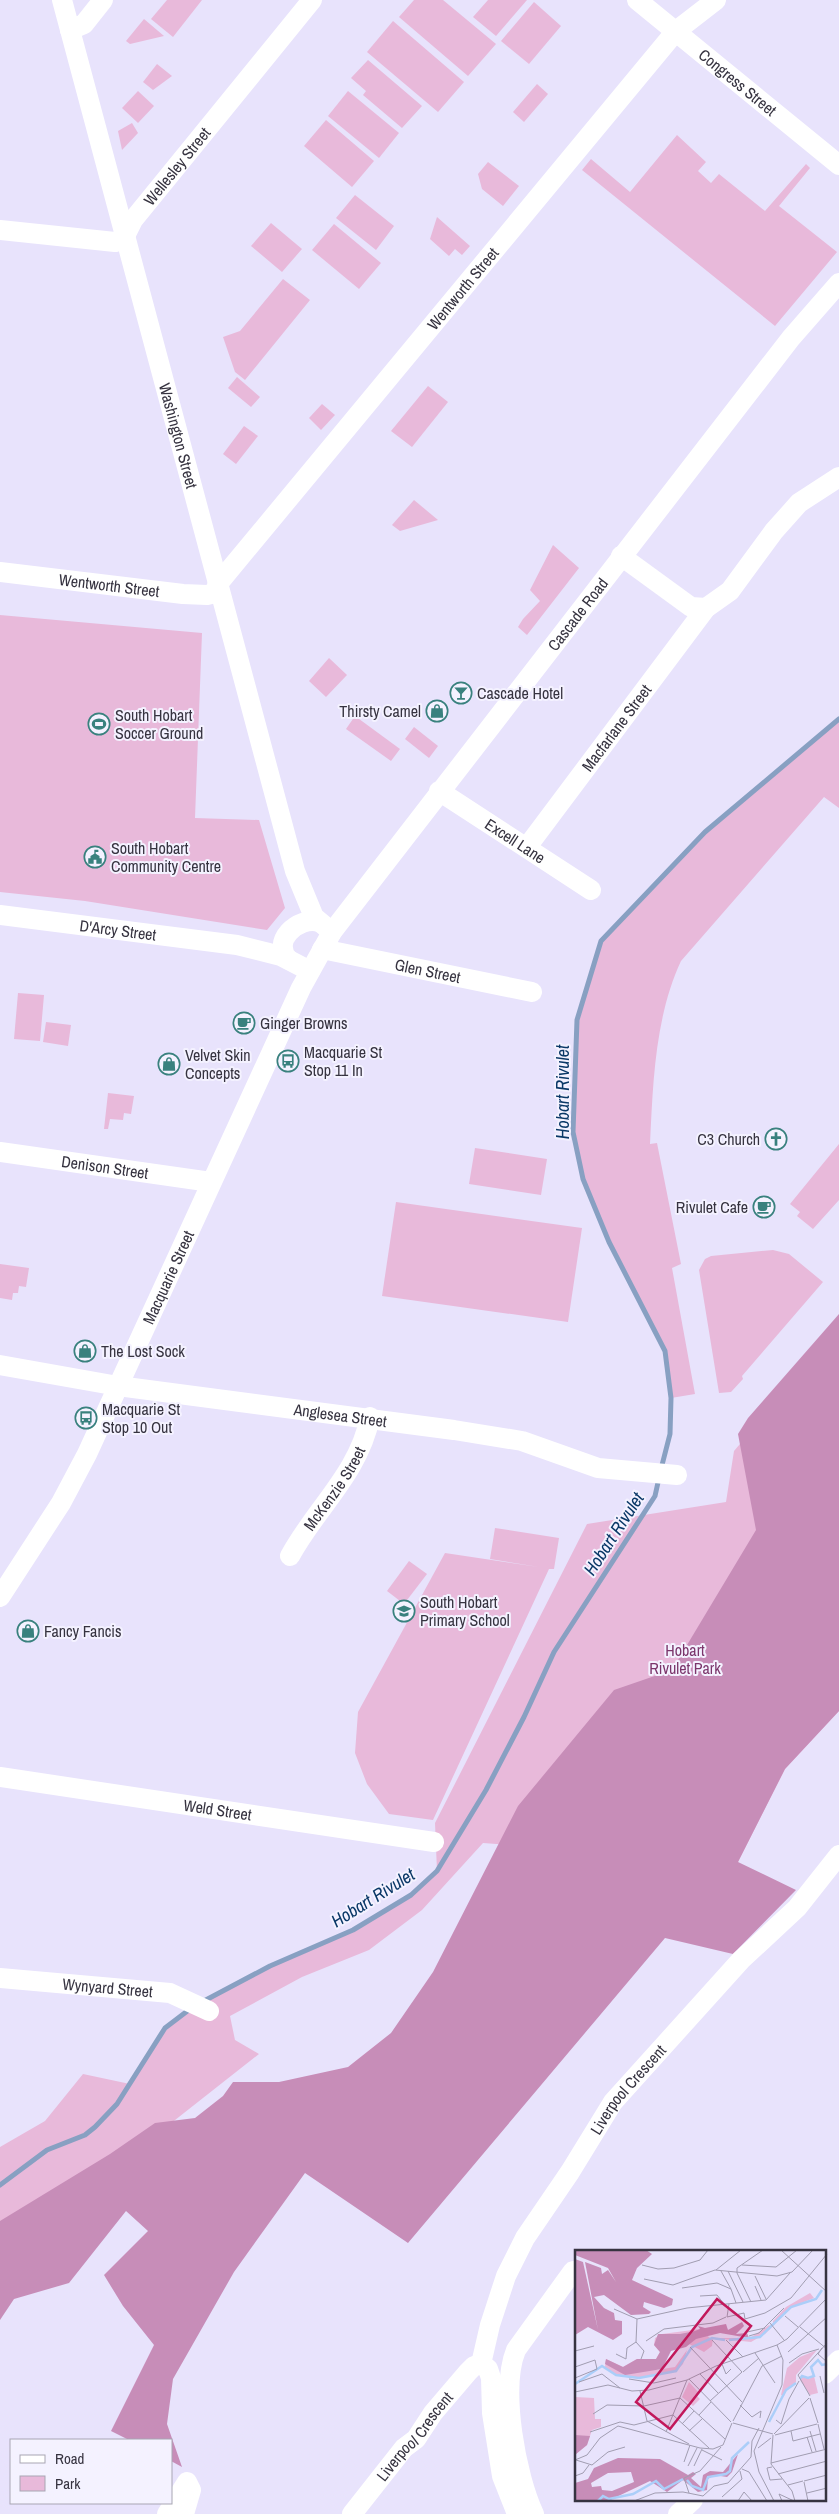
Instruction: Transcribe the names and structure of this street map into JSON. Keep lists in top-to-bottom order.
{
  "streets": {
    "street": [
      "Congress Street",
      "Wellesley Street",
      "Wentworth Street",
      "Washington Street",
      "Cascade Road",
      "Macfarlane Street",
      "Excell Lane",
      "D'Arcy Street",
      "Glen Street",
      "Denison Street",
      "Macquarie Street",
      "Anglesea Street",
      "McKenzie Street",
      "Weld Street",
      "Wynyard Street",
      "Liverpool Crescent"
    ]
  },
  "crossings": [
    ["Congress Street", "Wentworth Street"],
    ["Wellesley Street", "Washington Street"],
    ["Wentworth Street", "Washington Street"],
    ["Washington Street", "Cascade Road"],
    ["Washington Street", "D'Arcy Street"],
    ["Washington Street", "Glen Street"],
    ["Washington Street", "Macquarie Street"],
    ["Cascade Road", "Excell Lane"],
    ["Cascade Road", "Glen Street"],
    ["Cascade Road", "Macquarie Street"],
    ["Macfarlane Street", "Excell Lane"],
    ["D'Arcy Street", "Macquarie Street"],
    ["Glen Street", "Macquarie Street"],
    ["Denison Street", "Macquarie Street"],
    ["Macquarie Street", "Anglesea Street"],
    ["Anglesea Street", "McKenzie Street"]
  ],
  "water": ["Hobart Rivulet"],
  "parks": ["Hobart Rivulet Park"],
  "places": {
    "bar": ["Cascade Hotel"],
    "shop": [
      "Thirsty Camel",
      "Velvet Skin Concepts",
      "The Lost Sock",
      "Fancy Fancis"
    ],
    "sports": ["South Hobart Soccer Ground"],
    "public building": ["South Hobart Community Centre"],
    "cafe": ["Ginger Browns", "Rivulet Cafe"],
    "bus stop": ["Macquarie St Stop 11 In", "Macquarie St Stop 10 Out"],
    "church": ["C3 Church"],
    "school or university": ["South Hobart Primary School"]
  },
  "legend": ["Road", "Park"]
}
